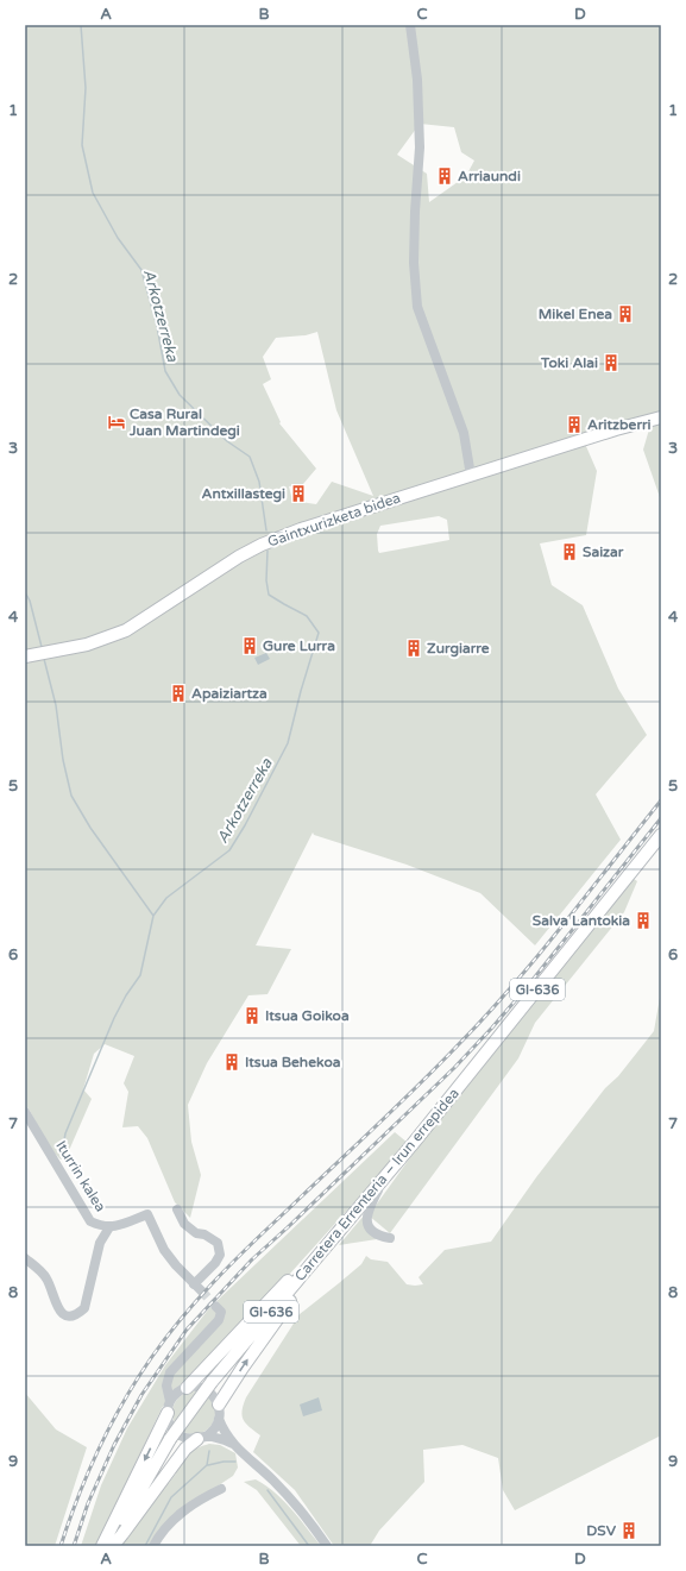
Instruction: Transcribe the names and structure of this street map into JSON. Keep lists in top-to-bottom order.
{
  "streets": {
    "main road": ["Gaintxurizketa bidea", "GI-636", "Carretera Errenteria – Irun errepidea"],
    "street": ["Iturrin kalea"]
  },
  "water": ["Arkotzerreka"],
  "places": {
    "building": [
      "Arriaundi",
      "Mikel Enea",
      "Toki Alai",
      "Aritzberri",
      "Antxillastegi",
      "Saizar",
      "Gure Lurra",
      "Zurgiarre",
      "Apaiziartza",
      "Salva Lantokia",
      "Itsua Goikoa",
      "Itsua Behekoa",
      "DSV"
    ],
    "hotel": ["Casa Rural Juan Martindegi"]
  },
  "grid": {
    "columns": [
      "A",
      "B",
      "C",
      "D"
    ],
    "rows": [
      "1",
      "2",
      "3",
      "4",
      "5",
      "6",
      "7",
      "8",
      "9"
    ]
  }
}
